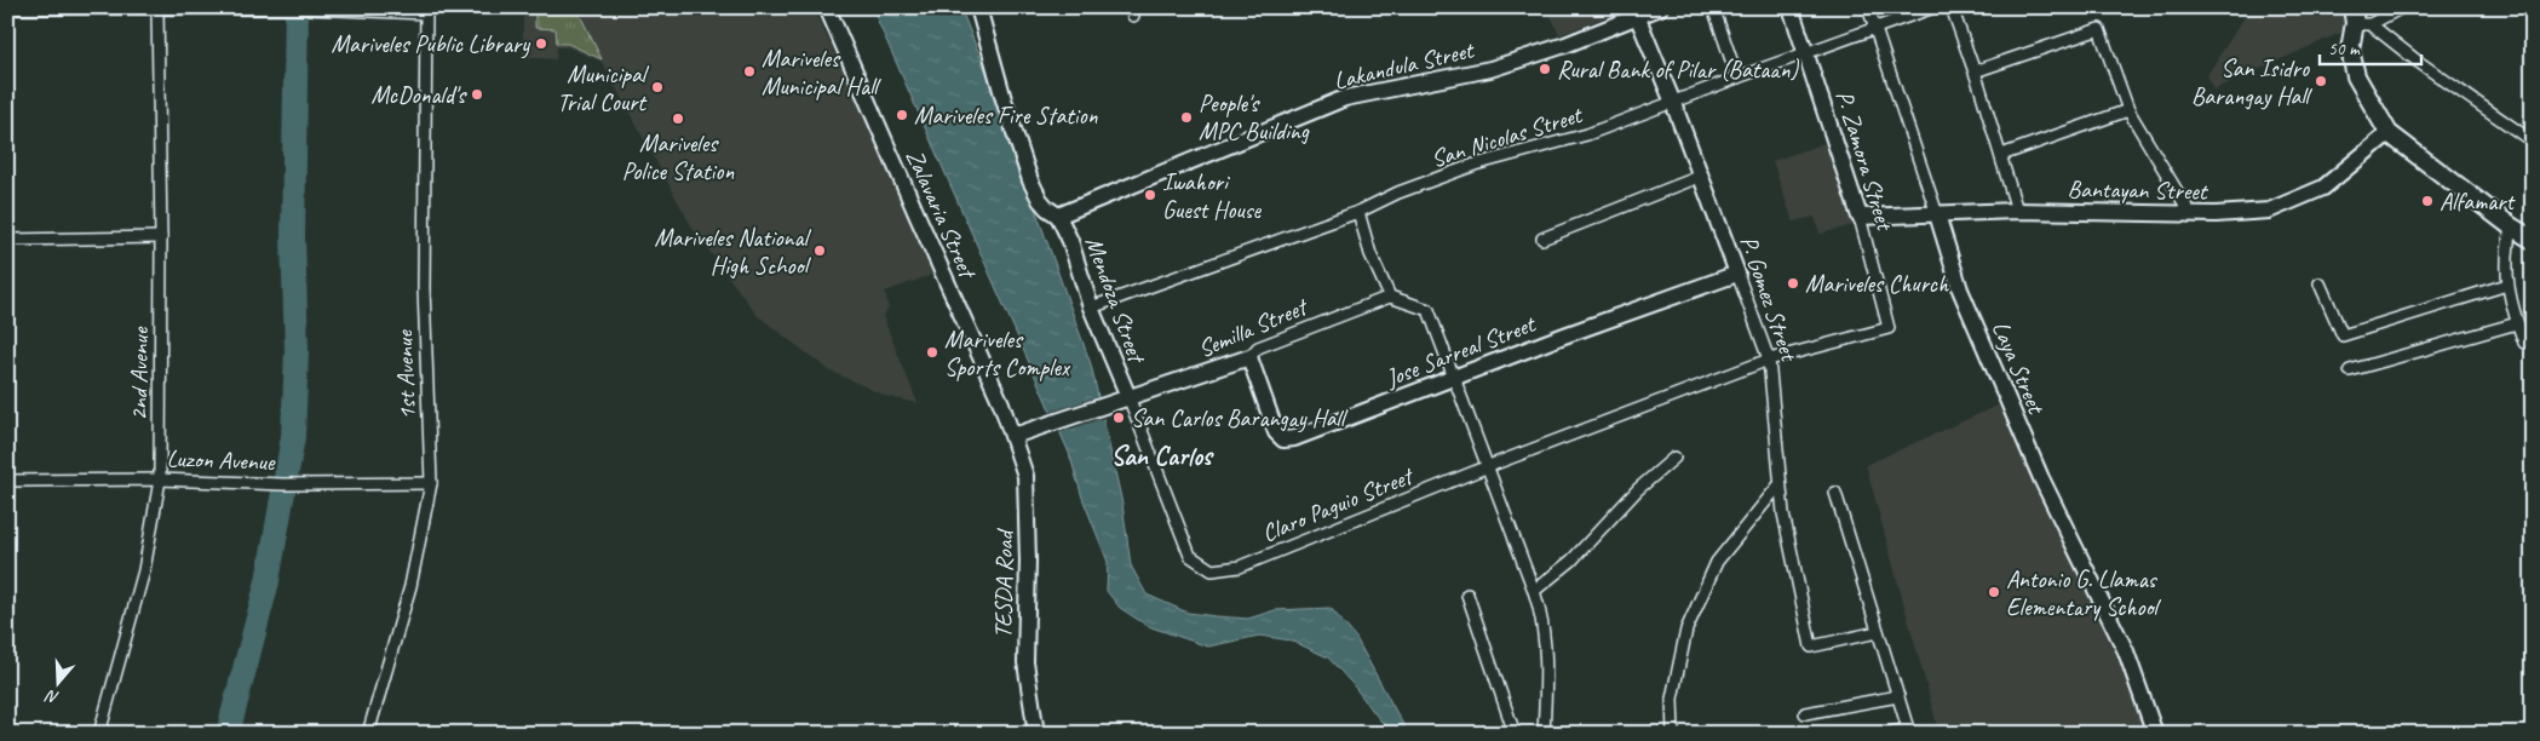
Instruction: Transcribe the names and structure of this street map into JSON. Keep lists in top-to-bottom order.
{
  "streets": {
    "street": [
      "Lakandula Street",
      "San Nicolas Street",
      "P. Zamora Street",
      "Bantayan Street",
      "Zalavaria Street",
      "P. Gomez Street",
      "Mendoza Street",
      "Semilla Street",
      "Jose Sarreal Street",
      "Laya Street",
      "2nd Avenue",
      "1st Avenue",
      "Luzon Avenue",
      "Claro Paguio Street",
      "TESDA Road"
    ]
  },
  "crossings": [
    ["Lakandula Street", "P. Gomez Street"],
    ["Lakandula Street", "Mendoza Street"],
    ["San Nicolas Street", "P. Zamora Street"],
    ["San Nicolas Street", "P. Gomez Street"],
    ["San Nicolas Street", "Mendoza Street"],
    ["San Nicolas Street", "Laya Street"],
    ["P. Zamora Street", "Bantayan Street"],
    ["P. Zamora Street", "Claro Paguio Street"],
    ["Bantayan Street", "Laya Street"],
    ["Zalavaria Street", "Semilla Street"],
    ["Zalavaria Street", "TESDA Road"],
    ["P. Gomez Street", "Jose Sarreal Street"],
    ["P. Gomez Street", "Claro Paguio Street"],
    ["Mendoza Street", "Semilla Street"],
    ["Mendoza Street", "Claro Paguio Street"],
    ["Semilla Street", "Jose Sarreal Street"],
    ["Semilla Street", "Claro Paguio Street"],
    ["Semilla Street", "TESDA Road"],
    ["2nd Avenue", "Luzon Avenue"],
    ["1st Avenue", "Luzon Avenue"]
  ],
  "districts": ["San Carlos"],
  "places": [
    "Mariveles Public Library",
    "Rural Bank of Pilar (Bataan)",
    "Mariveles Municipal Hall",
    "San Isidro Barangay Hall",
    "Municipal Trial Court",
    "McDonald's",
    "Mariveles Fire Station",
    "People's MPC Building",
    "Mariveles Police Station",
    "Iwahori Guest House",
    "Alfamart",
    "Mariveles National High School",
    "Mariveles Church",
    "Mariveles Sports Complex",
    "San Carlos Barangay Hall",
    "Antonio G. Llamas Elementary School"
  ],
  "scale_bar": "50 m",
  "north": "bottom"
}
